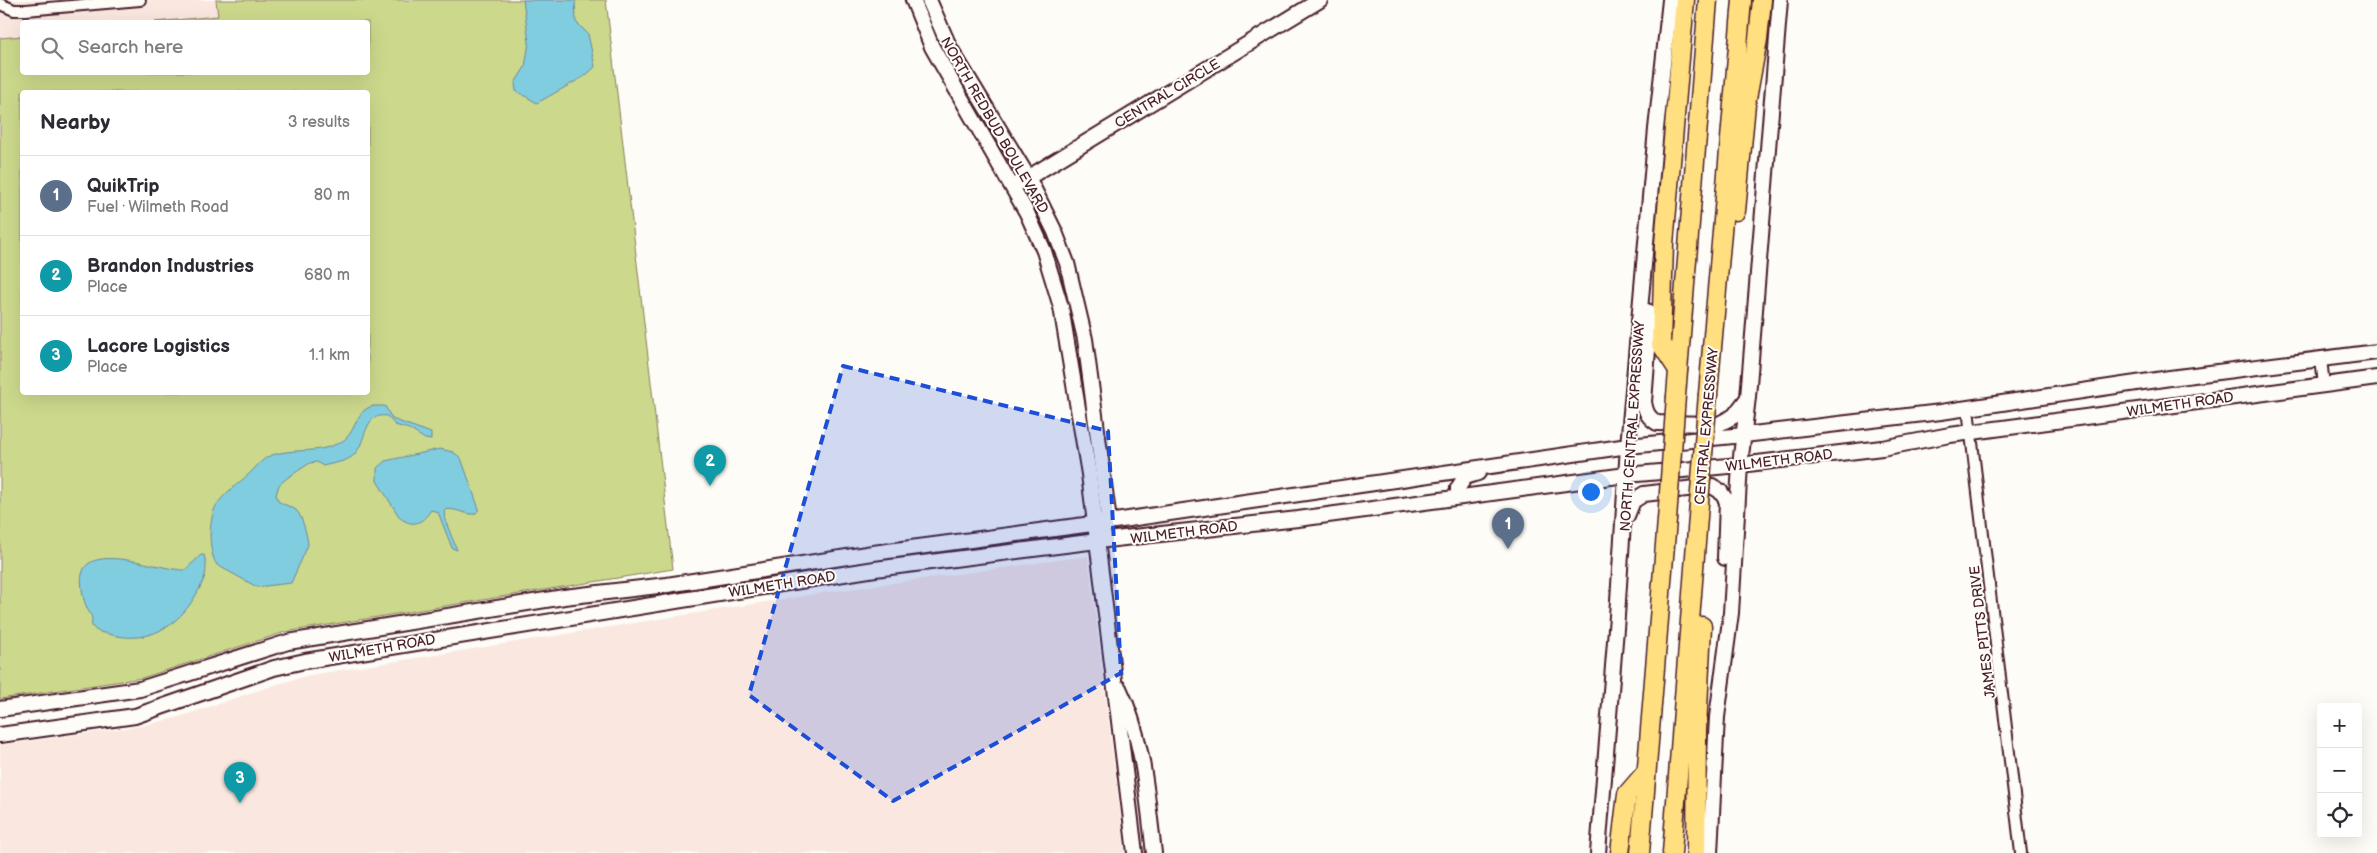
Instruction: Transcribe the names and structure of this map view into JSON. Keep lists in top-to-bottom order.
{
  "streets": {
    "highway": ["CENTRAL EXPRESSWAY"],
    "main road": [
      "CENTRAL CIRCLE",
      "NORTH REDBUD BOULEVARD",
      "WILMETH ROAD",
      "NORTH CENTRAL EXPRESSWAY"
    ],
    "street": ["JAMES PITTS DRIVE"]
  },
  "crossings": [
    ["CENTRAL CIRCLE", "NORTH REDBUD BOULEVARD"],
    ["NORTH REDBUD BOULEVARD", "WILMETH ROAD"],
    ["WILMETH ROAD", "NORTH CENTRAL EXPRESSWAY"],
    ["WILMETH ROAD", "JAMES PITTS DRIVE"]
  ],
  "page": {
    "search": "Search here",
    "heading": ["Nearby", "3 results"],
    "list": [
      {
        "mark": "1",
        "name": "QuikTrip",
        "note": "Fuel · Wilmeth Road",
        "value": "80 m"
      },
      {
        "mark": "2",
        "name": "Brandon Industries",
        "note": "Place",
        "value": "680 m"
      },
      {
        "mark": "3",
        "name": "Lacore Logistics",
        "note": "Place",
        "value": "1.1 km"
      }
    ],
    "pins": ["2", "1", "3"],
    "map_buttons": ["+", "−"]
  }
}
